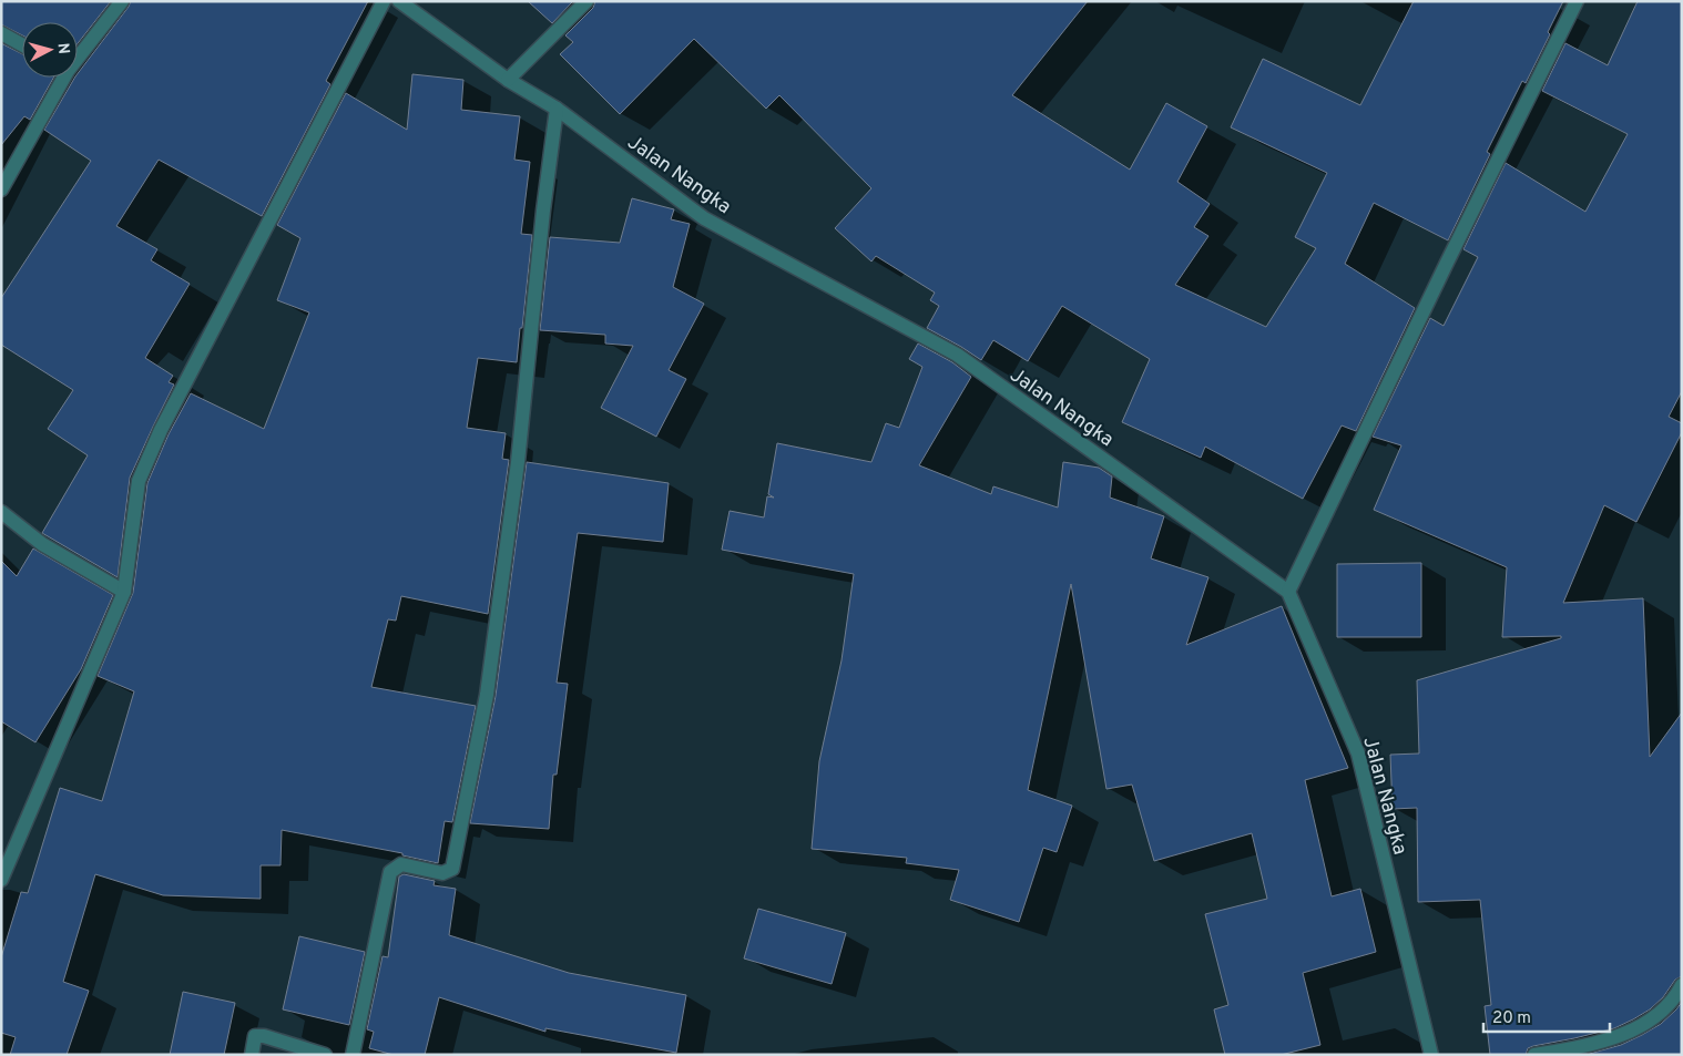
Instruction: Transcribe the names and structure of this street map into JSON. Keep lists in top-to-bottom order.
{
  "streets": {
    "street": ["Jalan Nangka"]
  },
  "scale_bar": "20 m",
  "north": "right"
}
